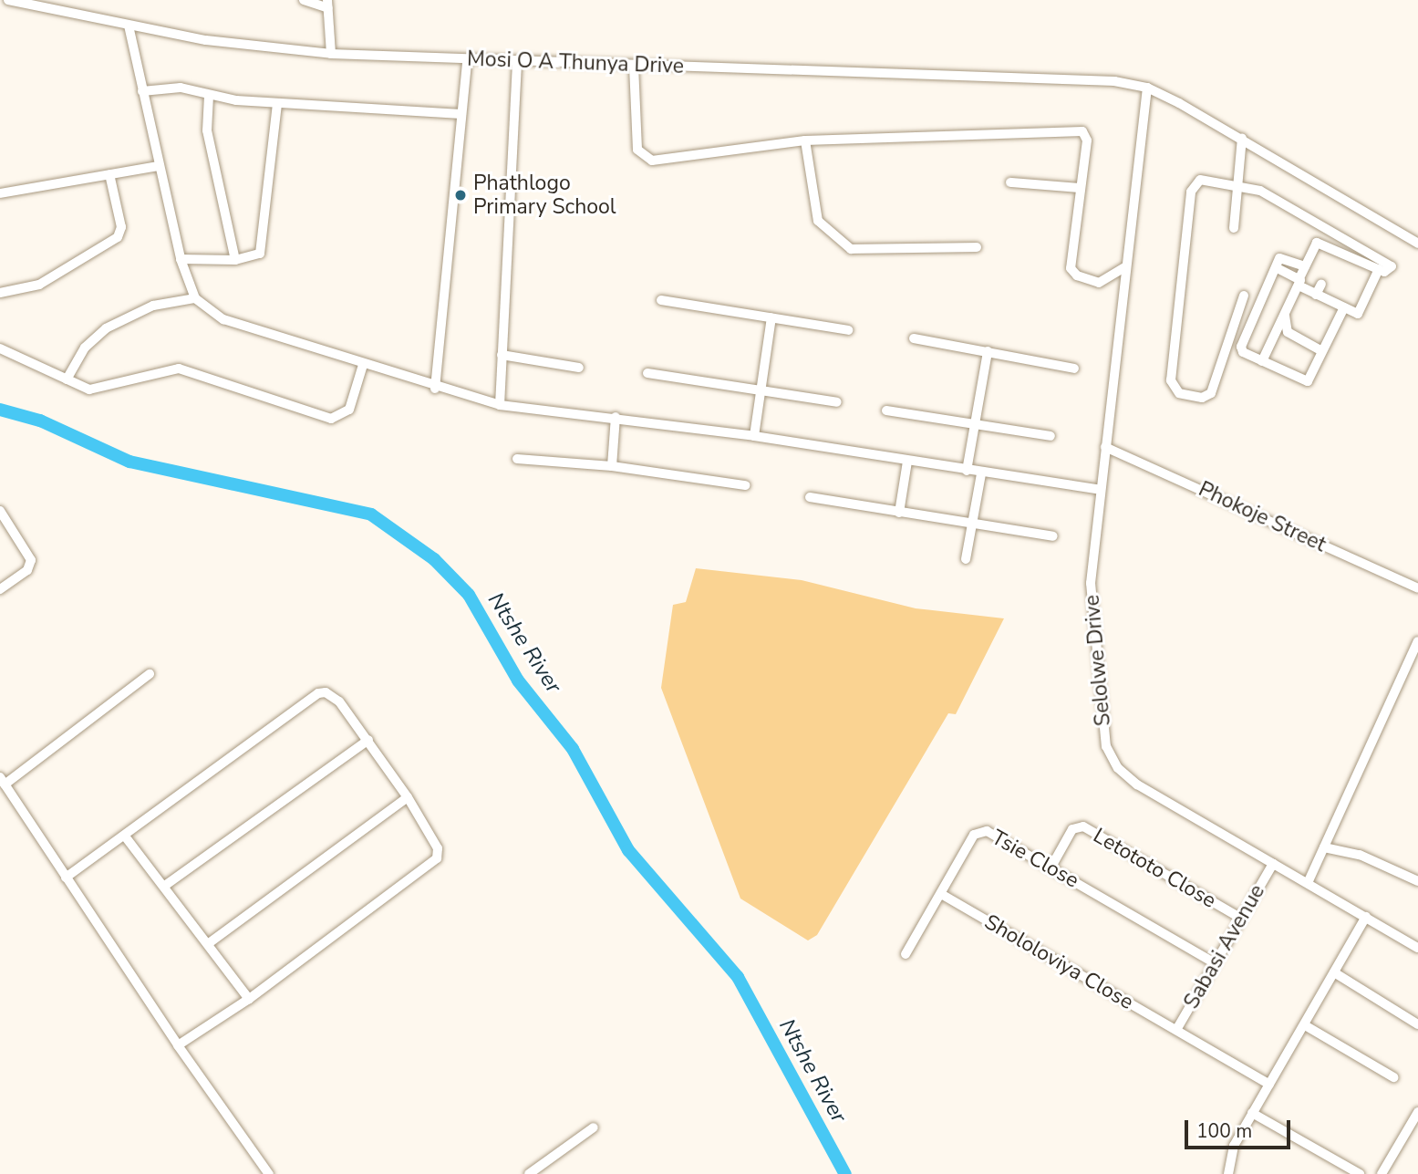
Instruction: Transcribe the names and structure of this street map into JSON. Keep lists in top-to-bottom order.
{
  "streets": {
    "street": [
      "Mosi O A Thunya Drive",
      "Phokoje Street",
      "Selolwe Drive",
      "Tsie Close",
      "Letototo Close",
      "Sabasi Avenue",
      "Shololoviya Close"
    ]
  },
  "crossings": [
    ["Mosi O A Thunya Drive", "Selolwe Drive"],
    ["Phokoje Street", "Selolwe Drive"],
    ["Selolwe Drive", "Sabasi Avenue"],
    ["Tsie Close", "Letototo Close"],
    ["Tsie Close", "Sabasi Avenue"],
    ["Tsie Close", "Shololoviya Close"],
    ["Letototo Close", "Sabasi Avenue"],
    ["Sabasi Avenue", "Shololoviya Close"]
  ],
  "water": ["Ntshe River"],
  "places": ["Phathlogo Primary School"],
  "scale_bar": "100 m"
}
